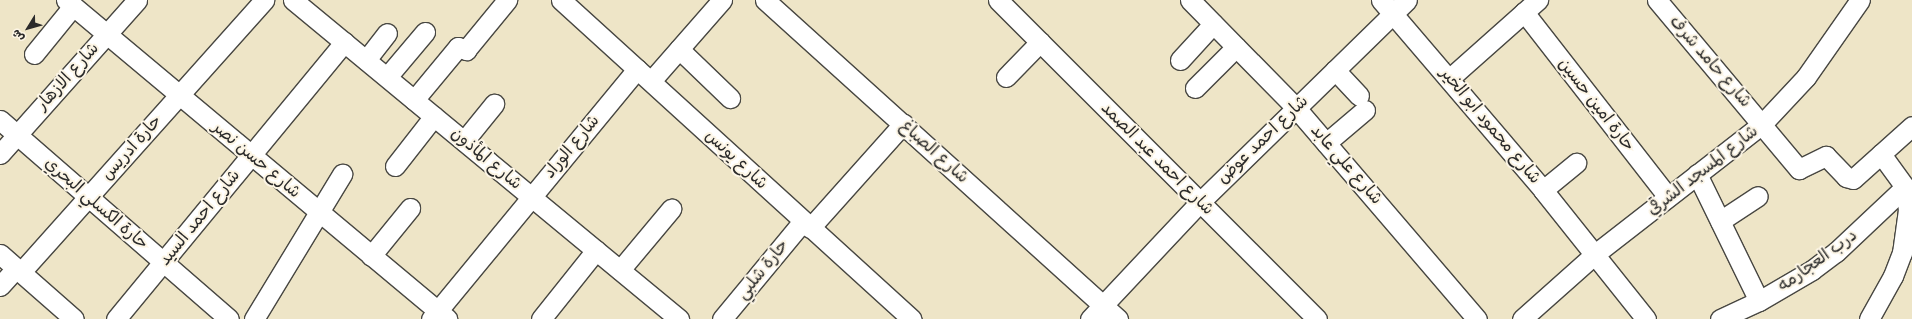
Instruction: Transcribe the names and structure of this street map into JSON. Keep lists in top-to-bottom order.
{
  "streets": {
    "street": [
      "شارع حامد شرف",
      "شارع الازهار",
      "حارة امين حسين",
      "شارع محمود ابو الخير",
      "شارع احمد عوض",
      "شارع الوراد",
      "حارة ادريس",
      "شارع الصباغ",
      "شارع المأذون",
      "شارع احمد عبد الصمد",
      "شارع حسن نصر",
      "شارع يونس",
      "شارع علي عابد",
      "شارع المسجد الشرقي",
      "حارة الكسلي البحري",
      "شارع احمد السيد",
      "درب العجارمه",
      "حارة شلبي"
    ]
  },
  "crossings": [
    ["شارع حامد شرف", "شارع المسجد الشرقي"],
    ["شارع الازهار", "شارع حسن نصر"],
    ["شارع الازهار", "حارة الكسلي البحري"],
    ["حارة امين حسين", "شارع محمود ابو الخير"],
    ["حارة امين حسين", "شارع المسجد الشرقي"],
    ["شارع محمود ابو الخير", "شارع احمد عوض"],
    ["شارع محمود ابو الخير", "شارع المسجد الشرقي"],
    ["شارع احمد عوض", "شارع الصباغ"],
    ["شارع احمد عوض", "شارع احمد عبد الصمد"],
    ["شارع احمد عوض", "شارع علي عابد"],
    ["شارع الوراد", "شارع المأذون"],
    ["شارع الوراد", "شارع حسن نصر"],
    ["شارع الوراد", "شارع يونس"],
    ["حارة ادريس", "شارع حسن نصر"],
    ["حارة ادريس", "حارة الكسلي البحري"],
    ["شارع الصباغ", "حارة شلبي"],
    ["شارع المأذون", "شارع احمد السيد"],
    ["شارع حسن نصر", "شارع احمد السيد"],
    ["شارع يونس", "حارة شلبي"],
    ["حارة الكسلي البحري", "شارع احمد السيد"]
  ],
  "north": "bottom left"
}
